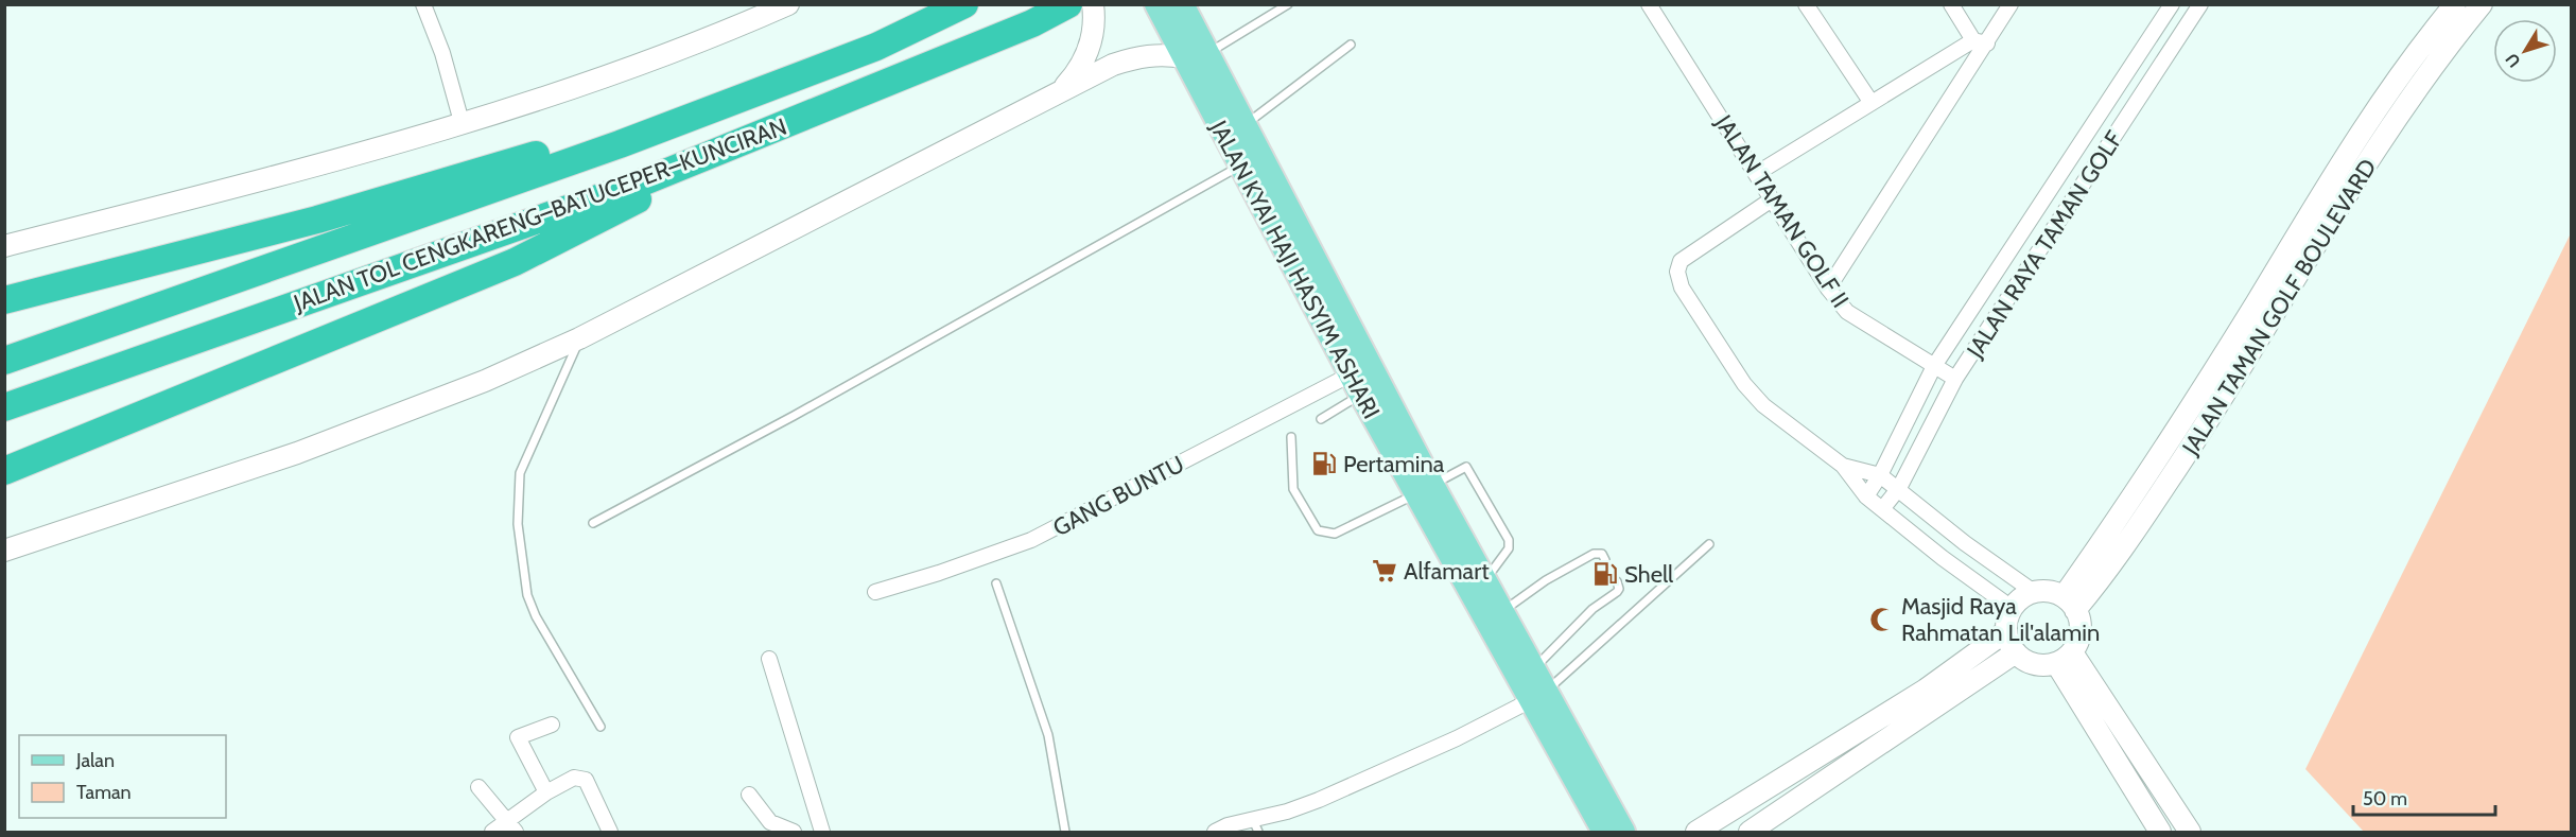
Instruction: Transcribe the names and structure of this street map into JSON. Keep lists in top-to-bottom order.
{
  "streets": {
    "highway": ["JALAN TOL CENGKARENG–BATUCEPER–KUNCIRAN"],
    "main road": ["JALAN KYAI HAJI HASYIM ASHARI"],
    "street": [
      "JALAN TAMAN GOLF II",
      "JALAN RAYA TAMAN GOLF",
      "JALAN TAMAN GOLF BOULEVARD",
      "GANG BUNTU"
    ]
  },
  "crossings": [
    ["JALAN TAMAN GOLF II", "JALAN RAYA TAMAN GOLF"],
    ["JALAN KYAI HAJI HASYIM ASHARI", "GANG BUNTU"]
  ],
  "places": {
    "fuel station": ["Pertamina", "Shell"],
    "supermarket": ["Alfamart"],
    "mosque": ["Masjid Raya Rahmatan Lil'alamin"]
  },
  "legend": ["Jalan", "Taman"],
  "scale_bar": "50 m",
  "north": "bottom left"
}
